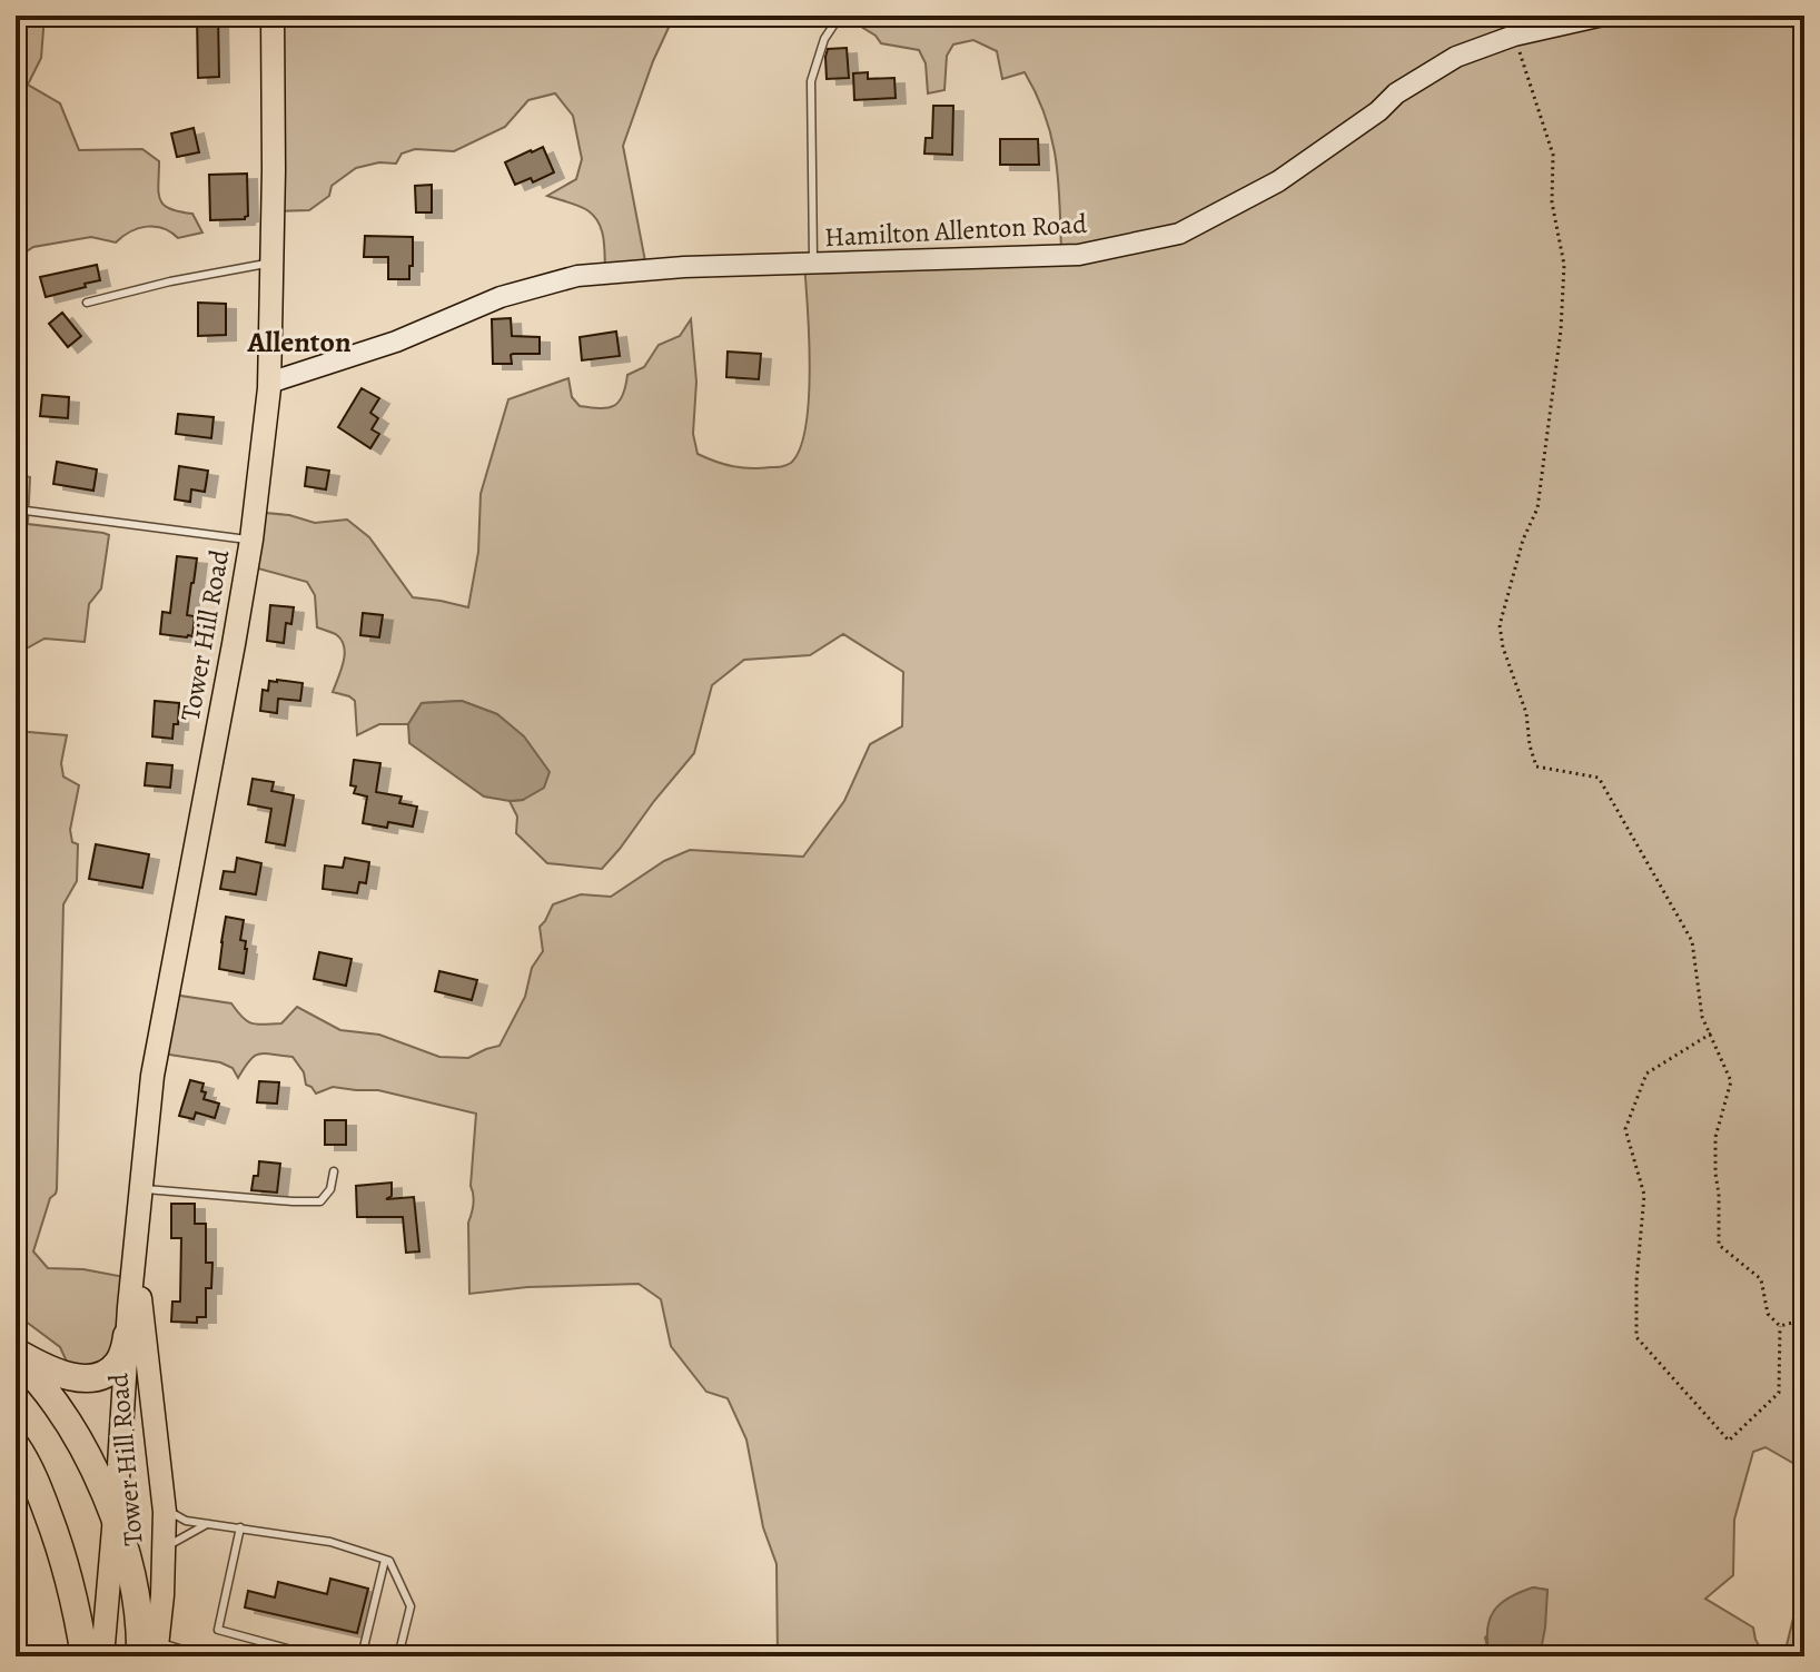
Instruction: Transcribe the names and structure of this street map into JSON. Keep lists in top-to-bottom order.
{
  "streets": {
    "main road": ["Tower Hill Road"],
    "street": ["Hamilton Allenton Road"]
  },
  "crossings": [
    ["Hamilton Allenton Road", "Tower Hill Road"]
  ],
  "districts": ["Allenton"]
}
